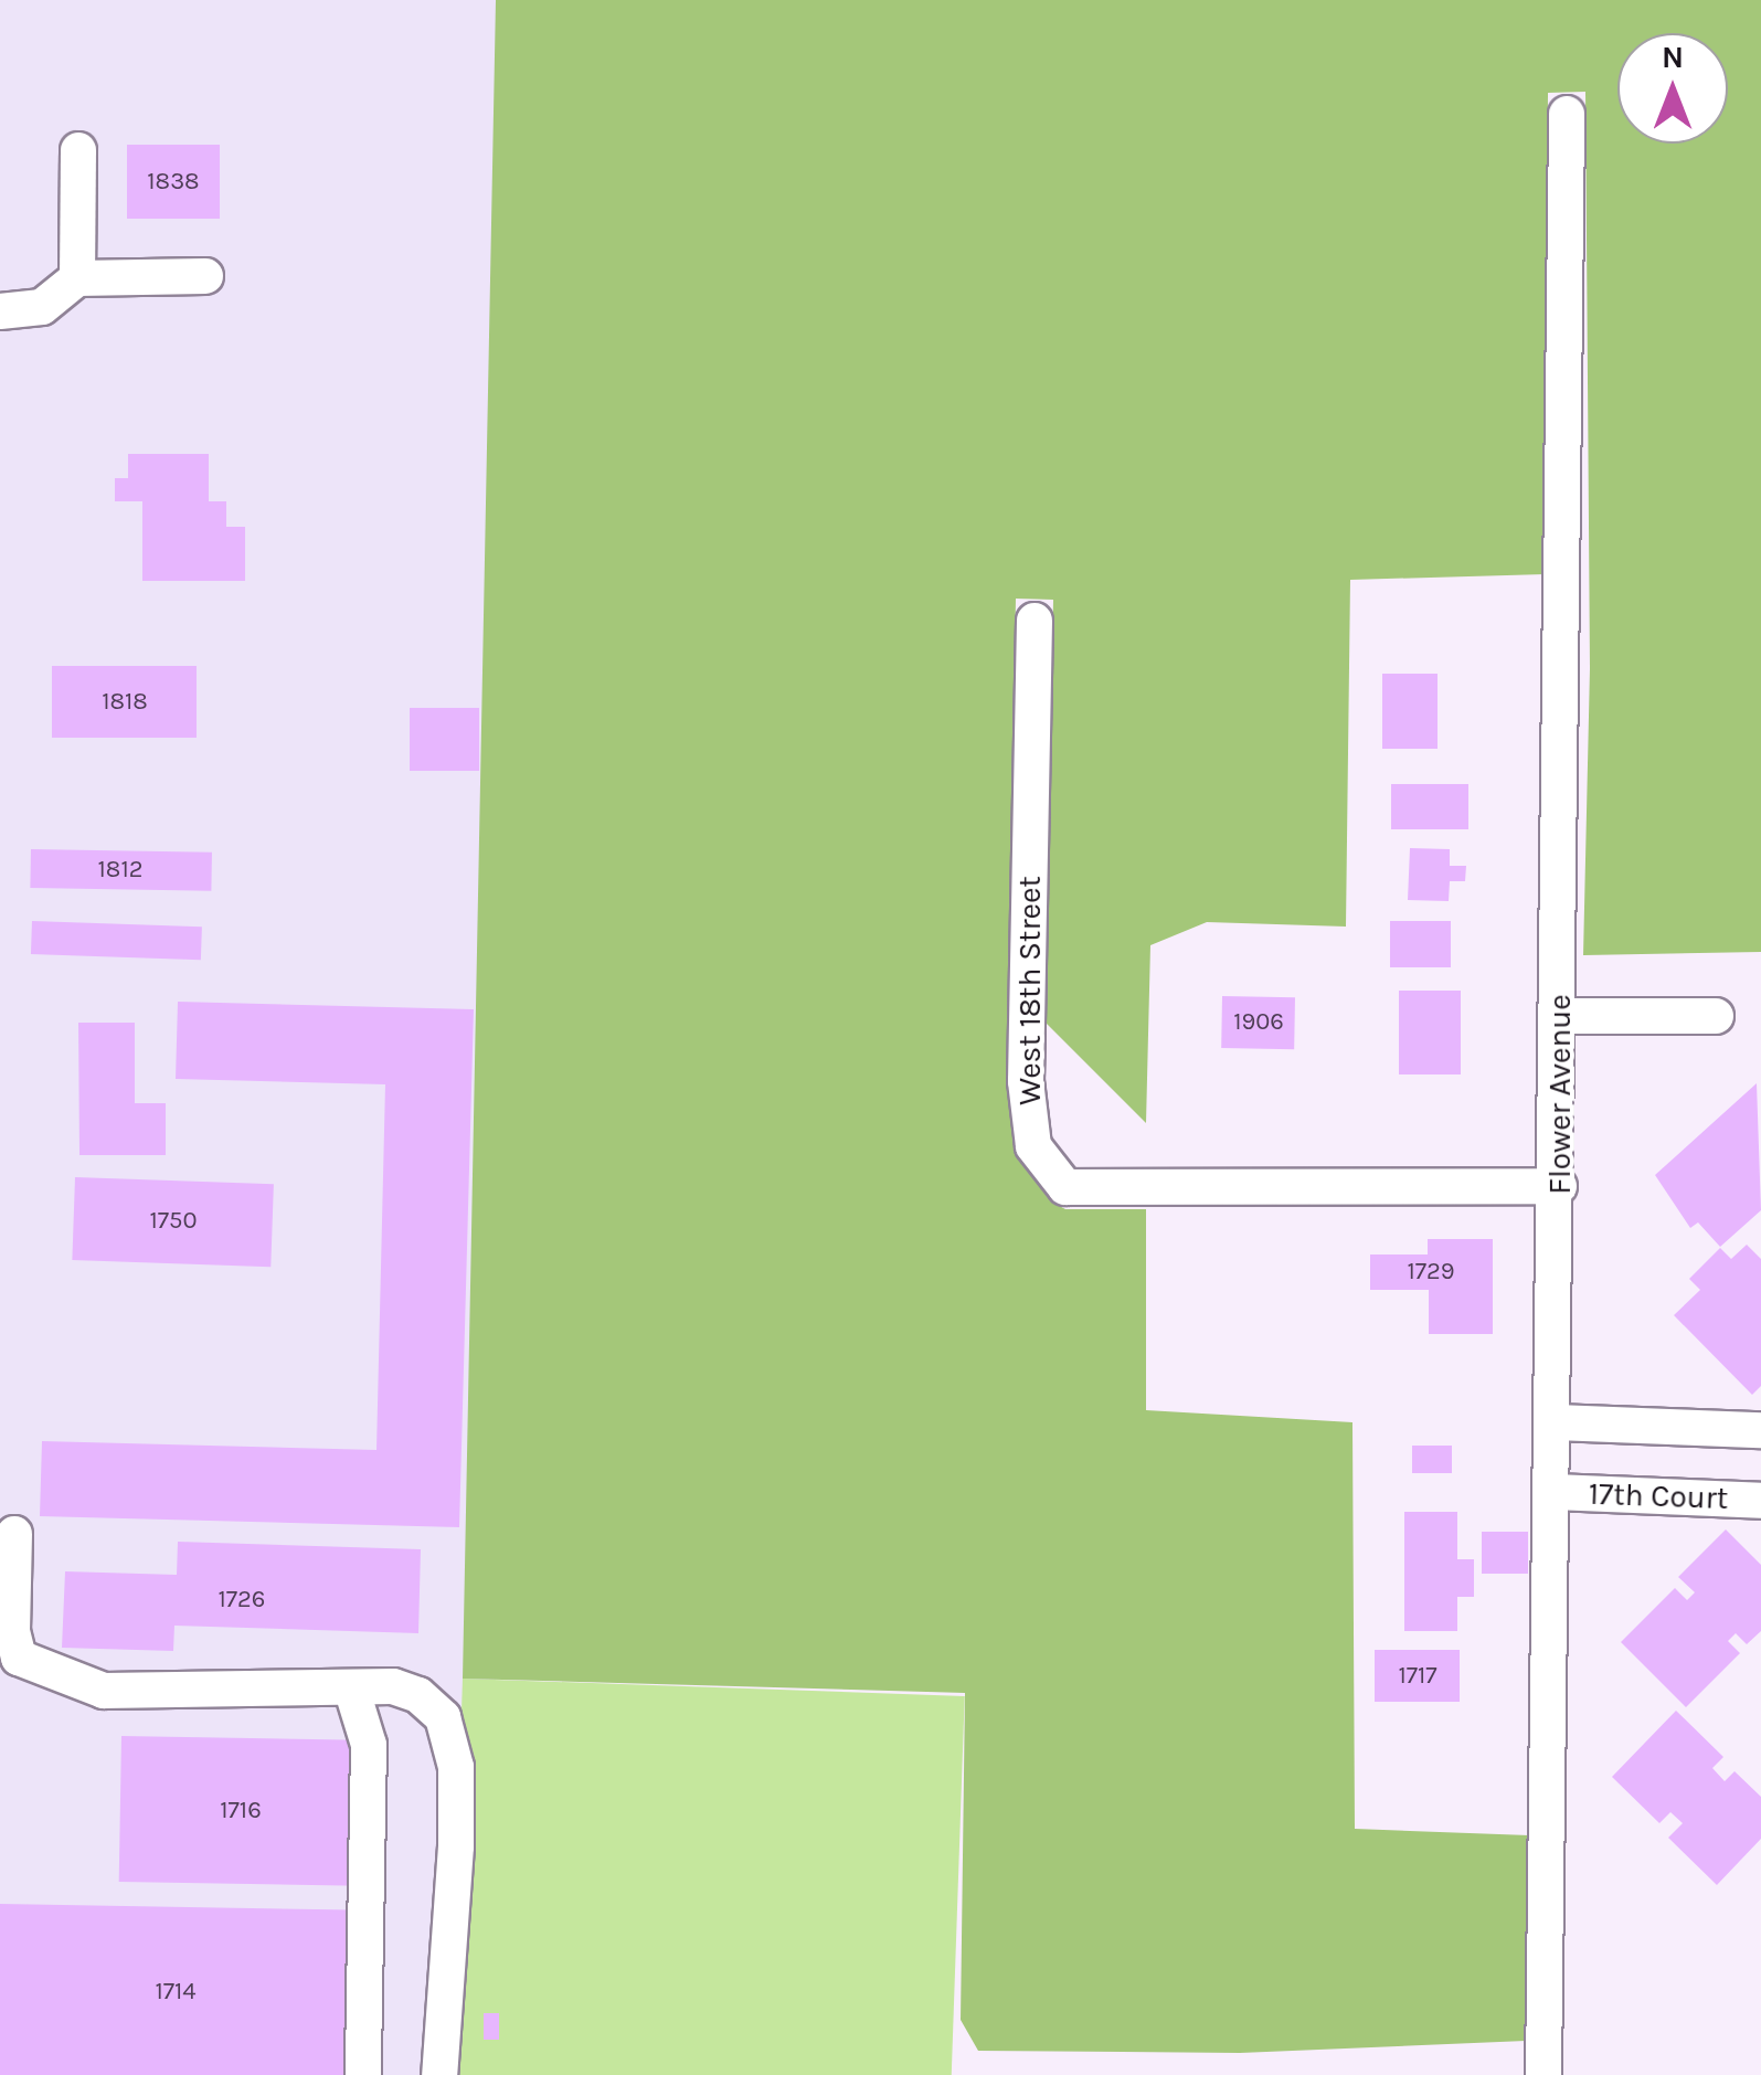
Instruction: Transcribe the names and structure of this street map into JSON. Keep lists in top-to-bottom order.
{
  "streets": {
    "street": ["West 18th Street", "Flower Avenue", "17th Court"]
  },
  "crossings": [
    ["West 18th Street", "Flower Avenue"],
    ["Flower Avenue", "17th Court"]
  ],
  "house_numbers": [
    "1838",
    "1818",
    "1812",
    "1906",
    "1750",
    "1729",
    "1726",
    "1717",
    "1716",
    "1714"
  ],
  "north": "top"
}
